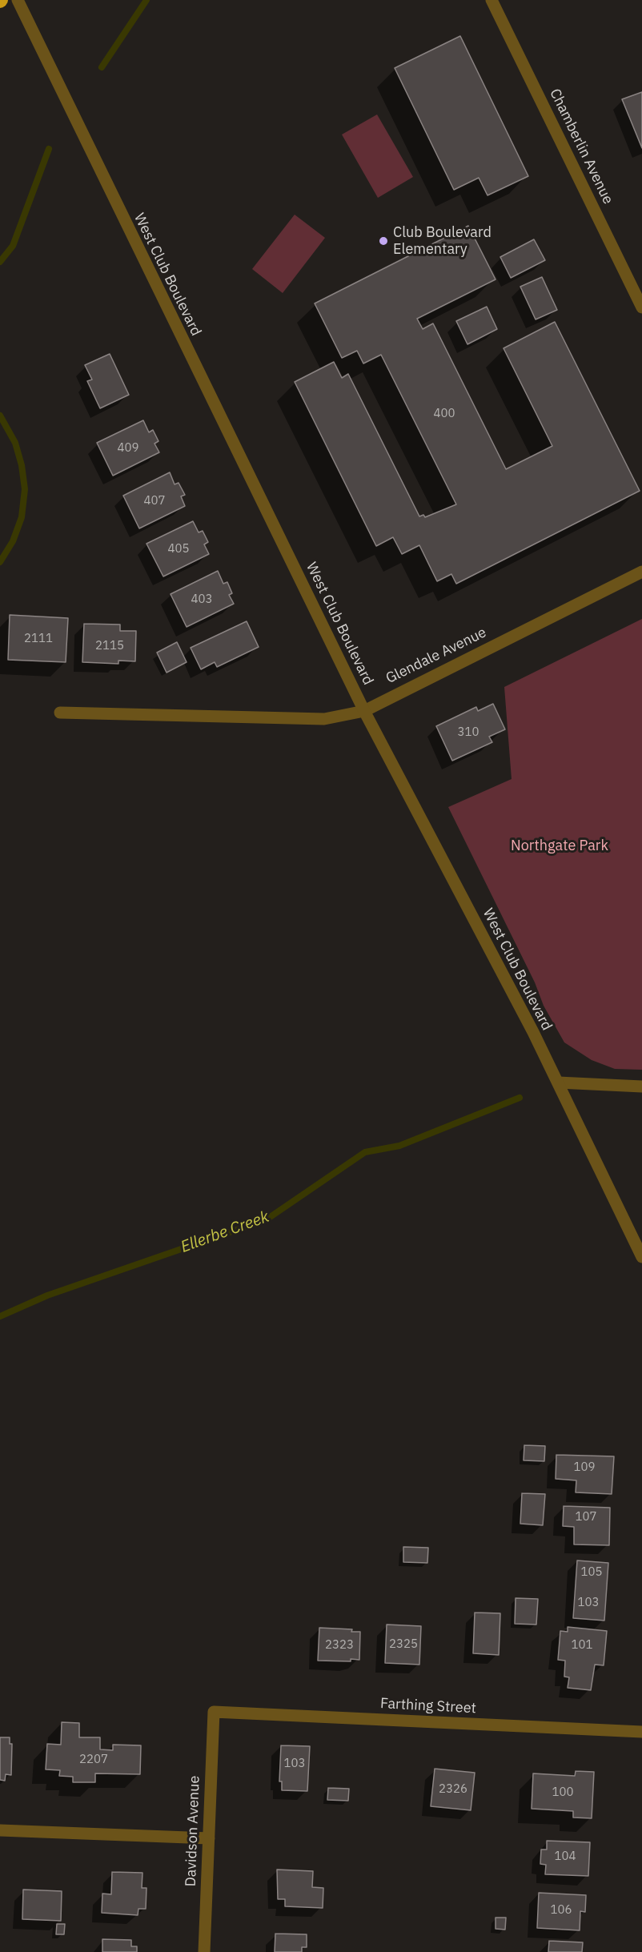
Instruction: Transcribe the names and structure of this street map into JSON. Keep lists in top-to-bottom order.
{
  "streets": {
    "street": [
      "Chamberlin Avenue",
      "West Club Boulevard",
      "Glendale Avenue",
      "Farthing Street",
      "Davidson Avenue"
    ]
  },
  "crossings": [
    ["West Club Boulevard", "Glendale Avenue"],
    ["Farthing Street", "Davidson Avenue"]
  ],
  "water": ["Ellerbe Creek"],
  "parks": ["Northgate Park"],
  "places": ["Club Boulevard Elementary"],
  "house_numbers": [
    "400",
    "409",
    "407",
    "405",
    "403",
    "2111",
    "2115",
    "310",
    "109",
    "107",
    "105",
    "103",
    "2325",
    "2323",
    "101",
    "2207",
    "103",
    "2326",
    "100",
    "104",
    "106"
  ]
}
